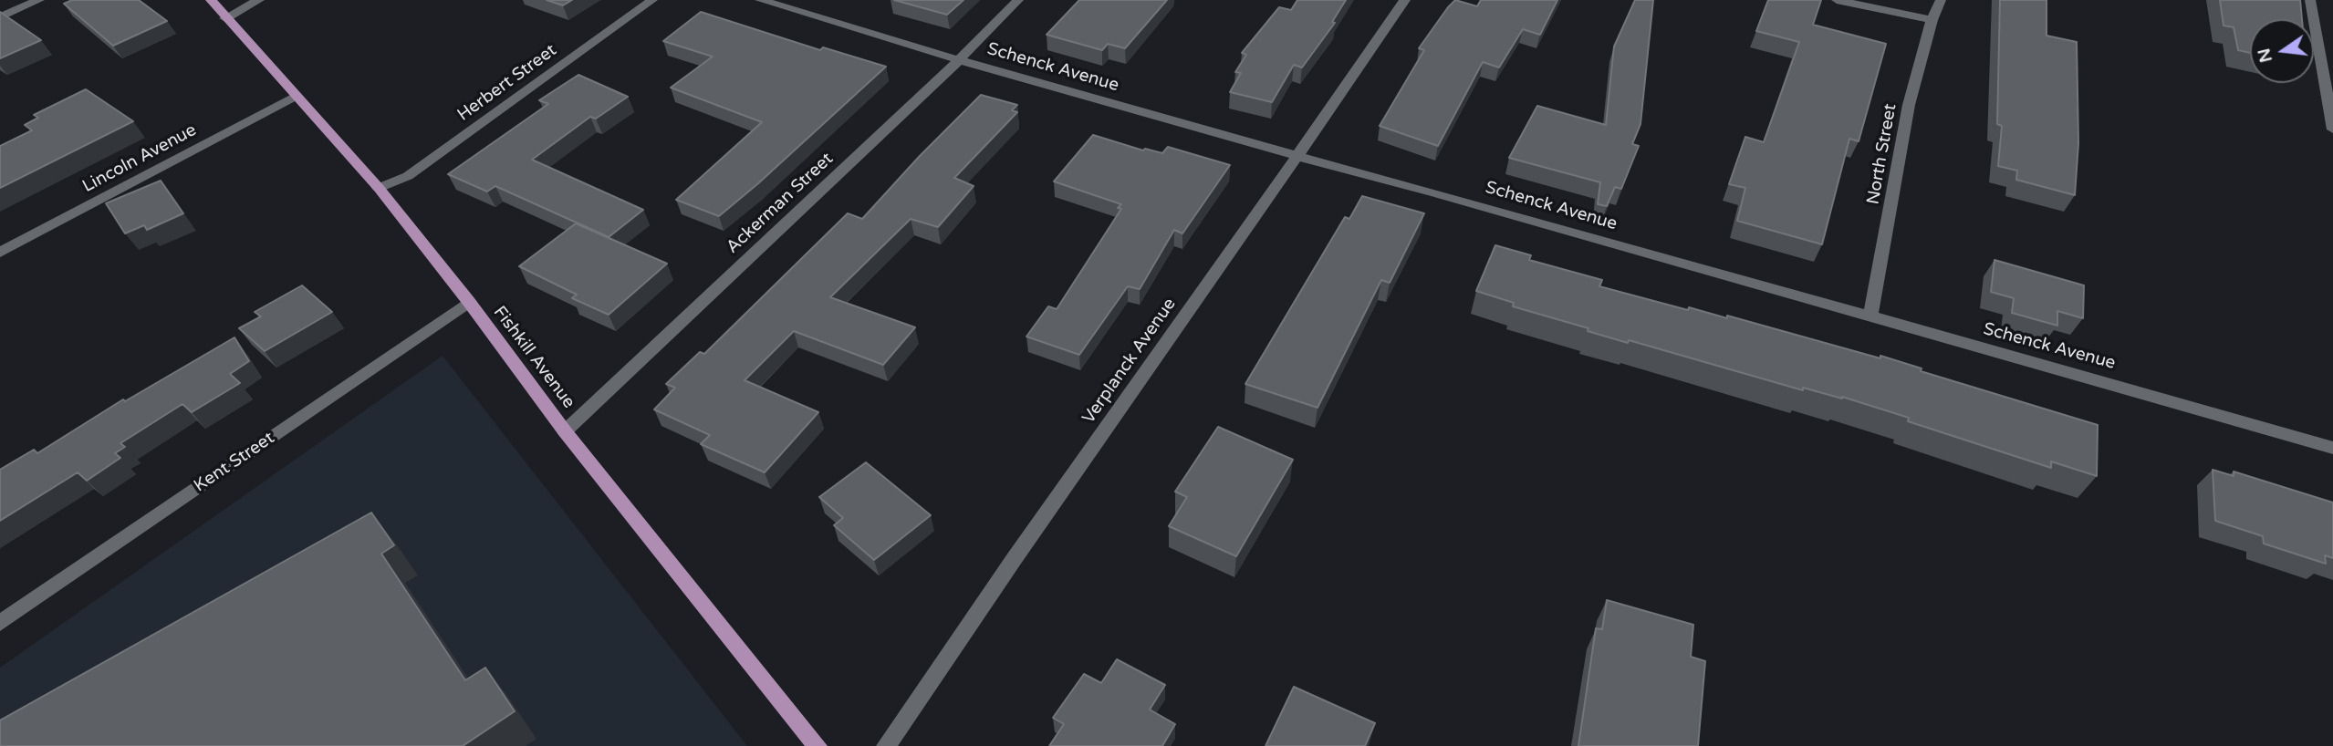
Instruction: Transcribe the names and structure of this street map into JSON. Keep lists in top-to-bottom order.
{
  "streets": {
    "main road": ["Fishkill Avenue"],
    "street": [
      "Schenck Avenue",
      "Herbert Street",
      "North Street",
      "Lincoln Avenue",
      "Ackerman Street",
      "Verplanck Avenue",
      "Kent Street"
    ]
  },
  "crossings": [
    ["Schenck Avenue", "North Street"],
    ["Schenck Avenue", "Ackerman Street"],
    ["Schenck Avenue", "Verplanck Avenue"],
    ["Herbert Street", "Fishkill Avenue"],
    ["Lincoln Avenue", "Fishkill Avenue"],
    ["Ackerman Street", "Fishkill Avenue"],
    ["Fishkill Avenue", "Kent Street"]
  ],
  "north": "left"
}
